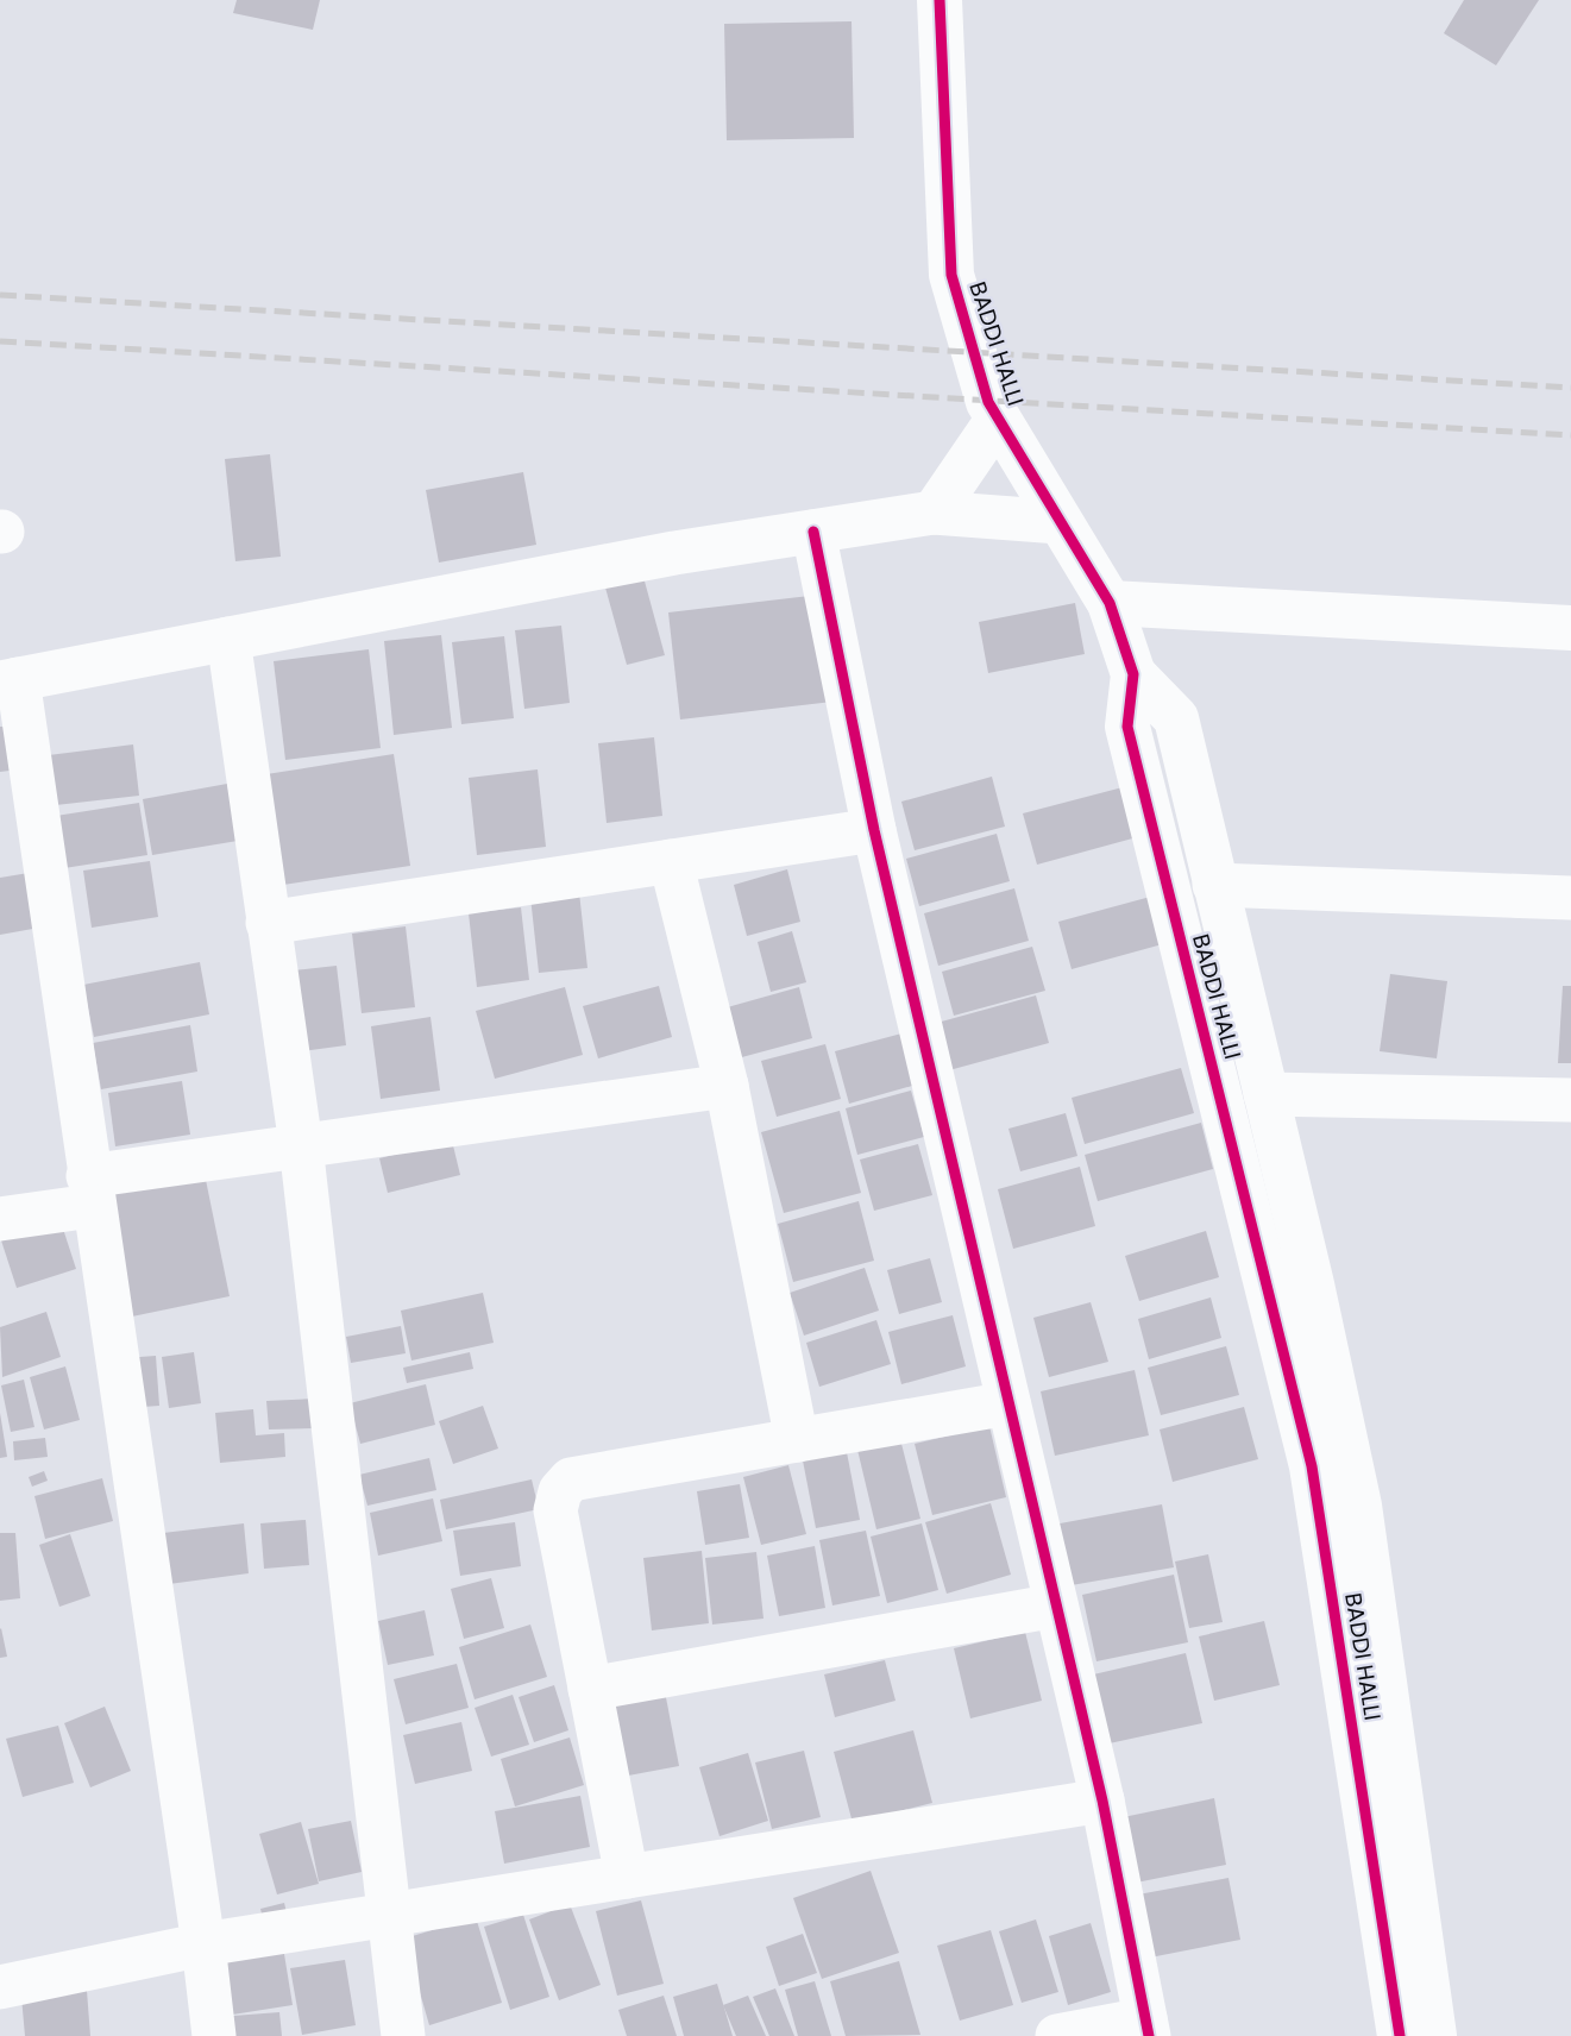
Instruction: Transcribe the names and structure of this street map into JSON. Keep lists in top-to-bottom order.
{
  "streets": {
    "street": ["BADDI HALLI"]
  }
}
